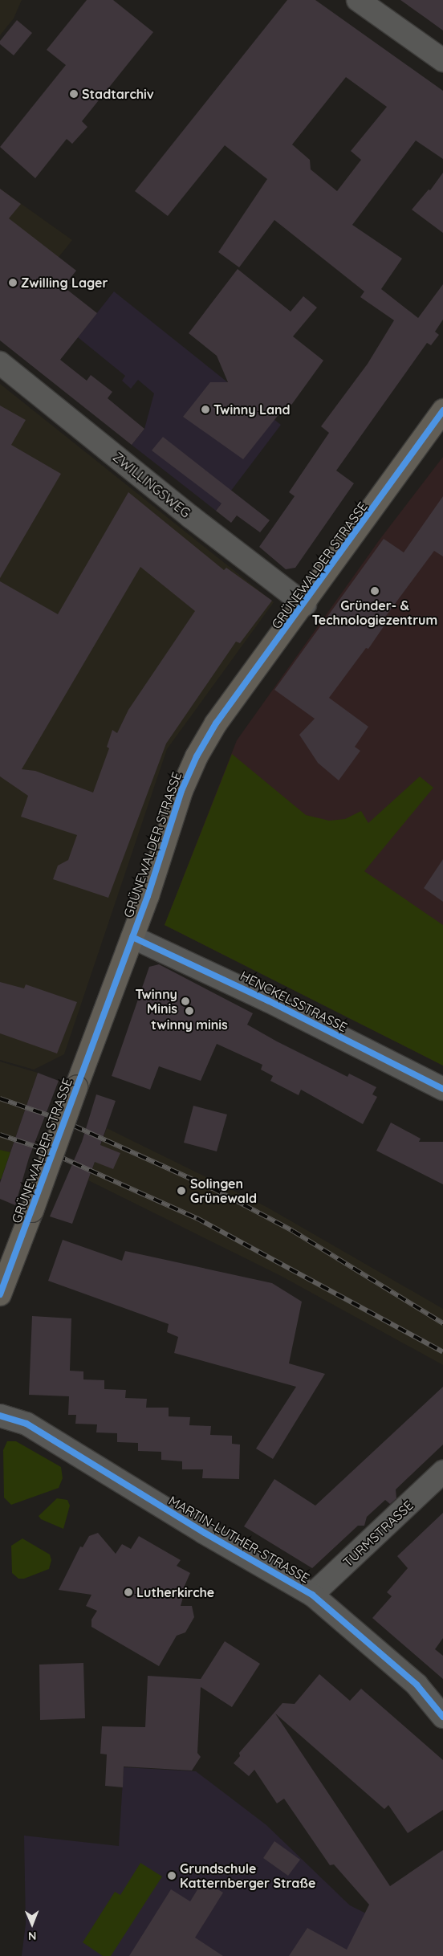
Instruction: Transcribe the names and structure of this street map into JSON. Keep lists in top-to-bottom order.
{
  "streets": {
    "main road": ["GRÜNEWALDER STRASSE"],
    "street": [
      "ZWILLINGSWEG",
      "HENCKELSSTRASSE",
      "TURMSTRASSE",
      "MARTIN-LUTHER-STRASSE"
    ]
  },
  "crossings": [
    ["ZWILLINGSWEG", "GRÜNEWALDER STRASSE"],
    ["GRÜNEWALDER STRASSE", "HENCKELSSTRASSE"],
    ["TURMSTRASSE", "MARTIN-LUTHER-STRASSE"]
  ],
  "places": [
    "Stadtarchiv",
    "Zwilling Lager",
    "Twinny Land",
    "Gründer- & Technologiezentrum",
    "Twinny Minis",
    "twinny minis",
    "Solingen Grünewald",
    "Lutherkirche",
    "Grundschule Katternberger Straße"
  ],
  "north": "bottom"
}
